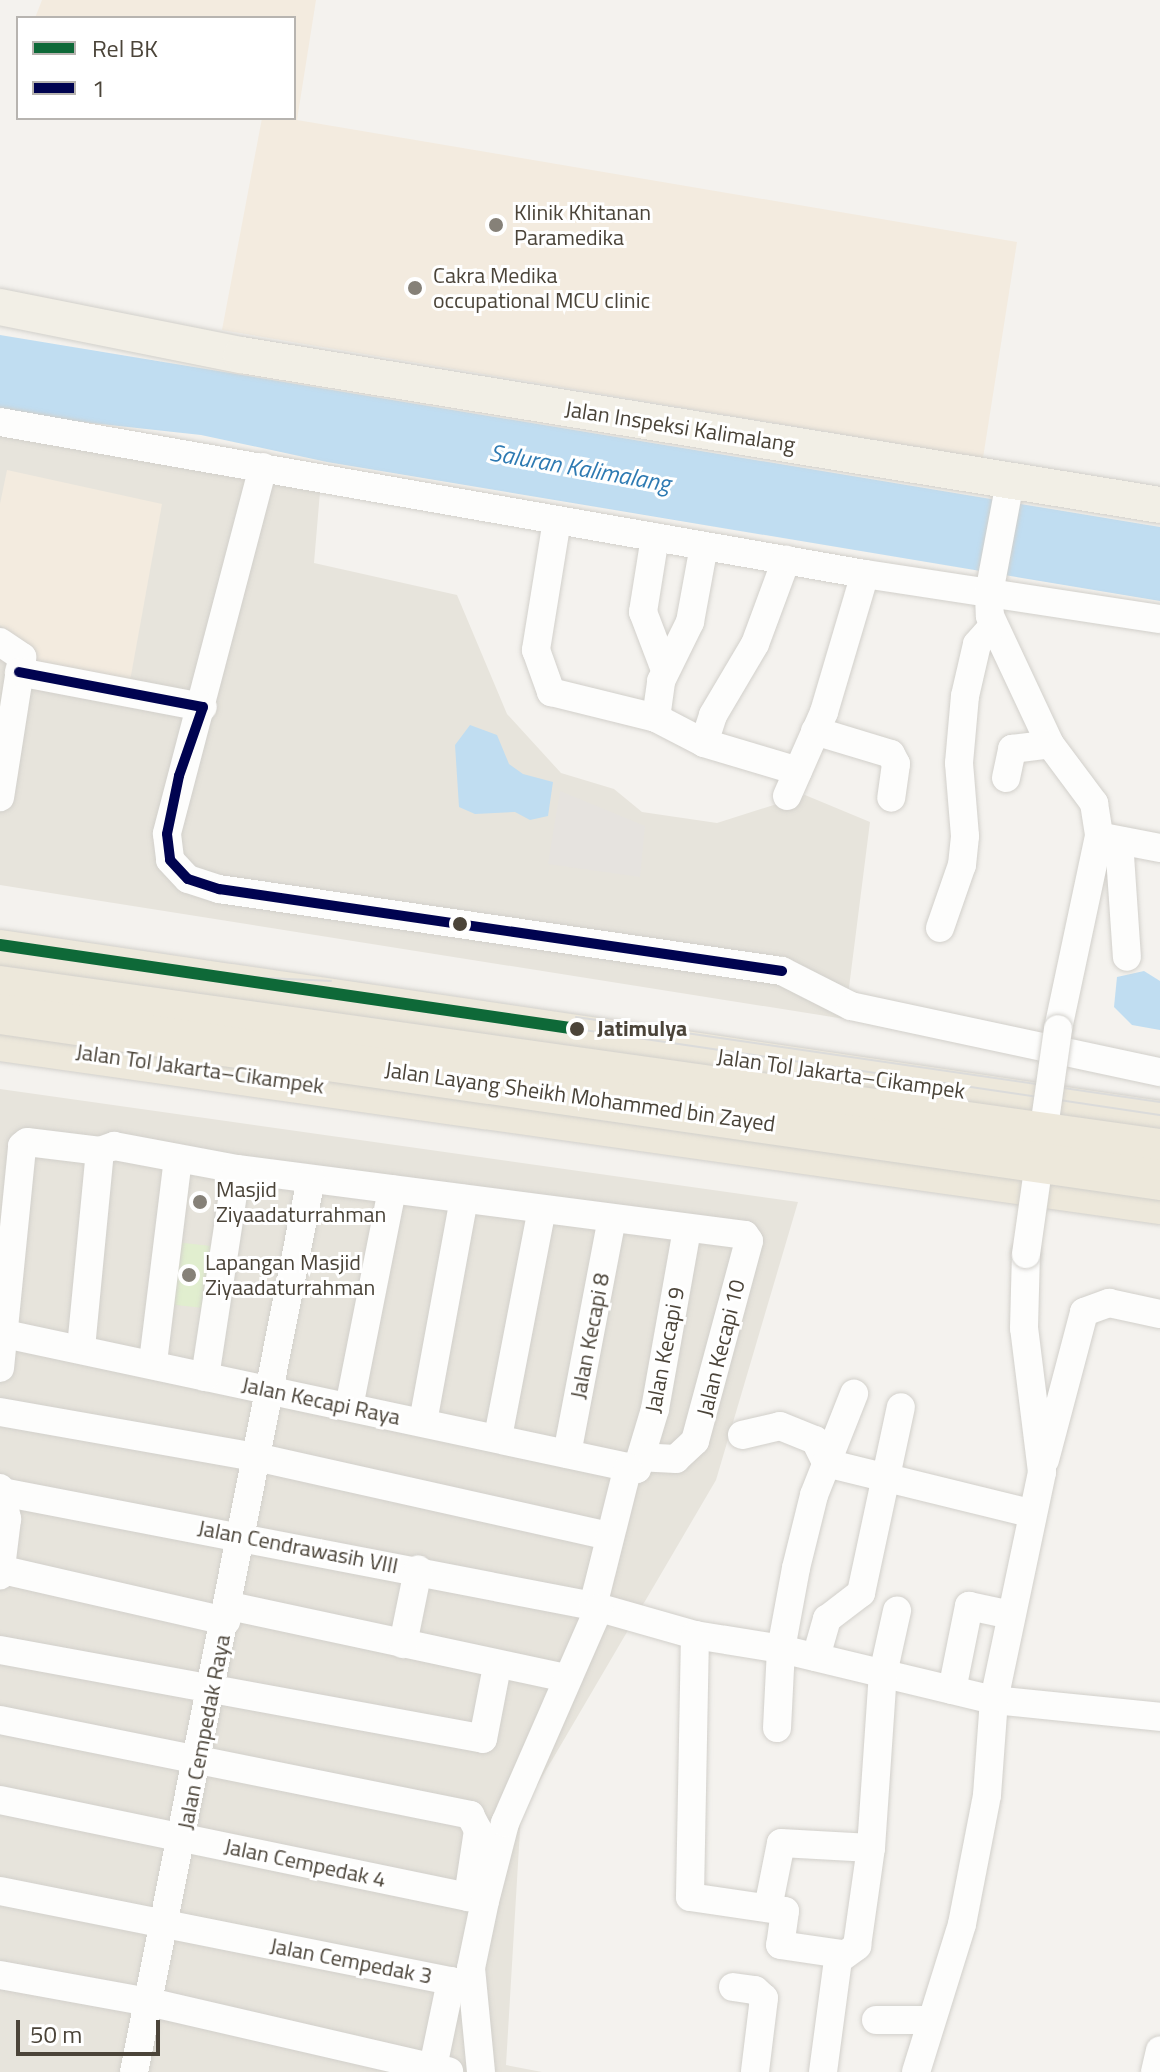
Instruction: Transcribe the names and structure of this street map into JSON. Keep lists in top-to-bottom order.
{
  "streets": {
    "highway": ["Jalan Tol Jakarta–Cikampek", "Jalan Layang Sheikh Mohammed bin Zayed"],
    "main road": ["Jalan Inspeksi Kalimalang"],
    "street": [
      "Jalan Kecapi 8",
      "Jalan Kecapi 10",
      "Jalan Kecapi 9",
      "Jalan Kecapi Raya",
      "Jalan Cendrawasih VIII",
      "Jalan Cempedak Raya",
      "Jalan Cempedak 4",
      "Jalan Cempedak 3"
    ]
  },
  "crossings": [
    ["Jalan Kecapi 8", "Jalan Kecapi Raya"],
    ["Jalan Kecapi 10", "Jalan Kecapi 9"],
    ["Jalan Kecapi 10", "Jalan Kecapi Raya"],
    ["Jalan Kecapi 9", "Jalan Kecapi Raya"],
    ["Jalan Kecapi 9", "Jalan Cendrawasih VIII"],
    ["Jalan Kecapi Raya", "Jalan Cempedak Raya"],
    ["Jalan Cendrawasih VIII", "Jalan Cempedak Raya"],
    ["Jalan Cempedak Raya", "Jalan Cempedak 4"],
    ["Jalan Cempedak Raya", "Jalan Cempedak 3"]
  ],
  "water": ["Saluran Kalimalang"],
  "places": [
    "Klinik Khitanan Paramedika",
    "Cakra Medika occupational MCU clinic",
    "Jatimulya",
    "Masjid Ziyaadaturrahman",
    "Lapangan Masjid Ziyaadaturrahman"
  ],
  "lines": ["transit line 1", "rail line BK"],
  "legend": ["Rel BK", "1"],
  "scale_bar": "50 m"
}
